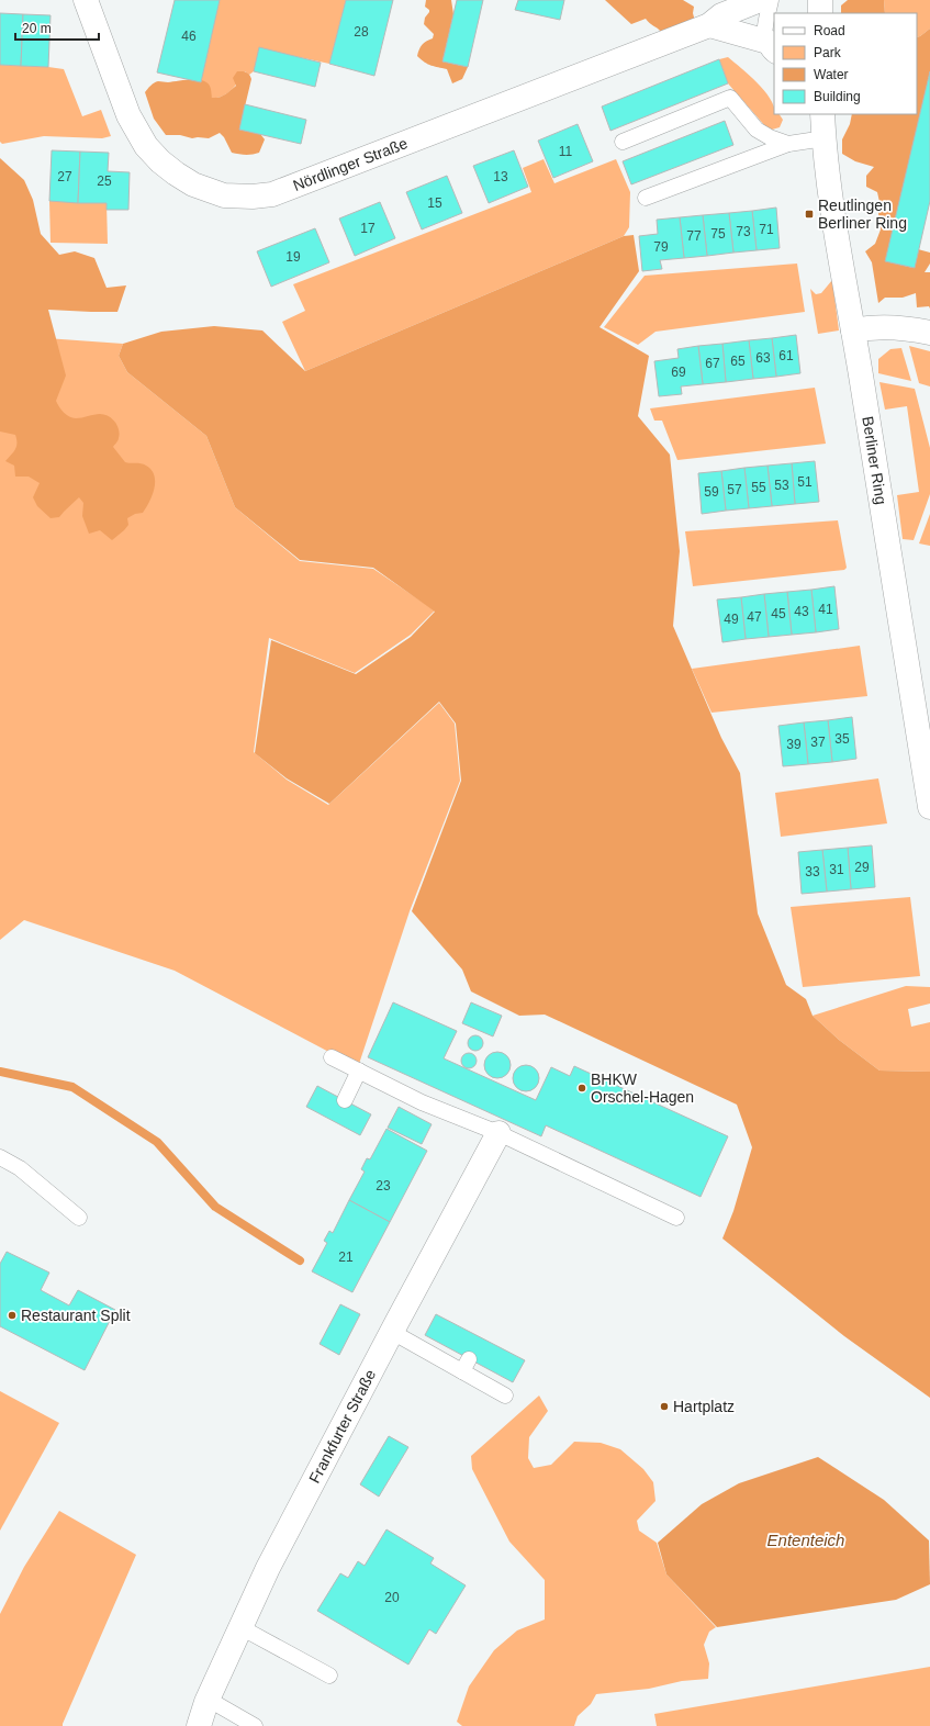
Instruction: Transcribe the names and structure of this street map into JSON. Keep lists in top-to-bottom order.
{
  "streets": {
    "street": ["Nördlinger Straße", "Berliner Ring", "Frankfurter Straße"]
  },
  "water": ["Ententeich"],
  "places": {
    "transit": ["Reutlingen Berliner Ring"],
    "other": ["BHKW Orschel-Hagen", "Restaurant Split", "Hartplatz"]
  },
  "house_numbers": [
    "28",
    "46",
    "11",
    "27",
    "13",
    "25",
    "15",
    "17",
    "71",
    "73",
    "75",
    "77",
    "79",
    "19",
    "61",
    "63",
    "65",
    "67",
    "69",
    "51",
    "53",
    "55",
    "57",
    "59",
    "41",
    "43",
    "45",
    "47",
    "49",
    "35",
    "37",
    "39",
    "29",
    "31",
    "33",
    "23",
    "21",
    "20"
  ],
  "legend": [
    "Road",
    "Park",
    "Water",
    "Building"
  ],
  "scale_bar": "20 m"
}
